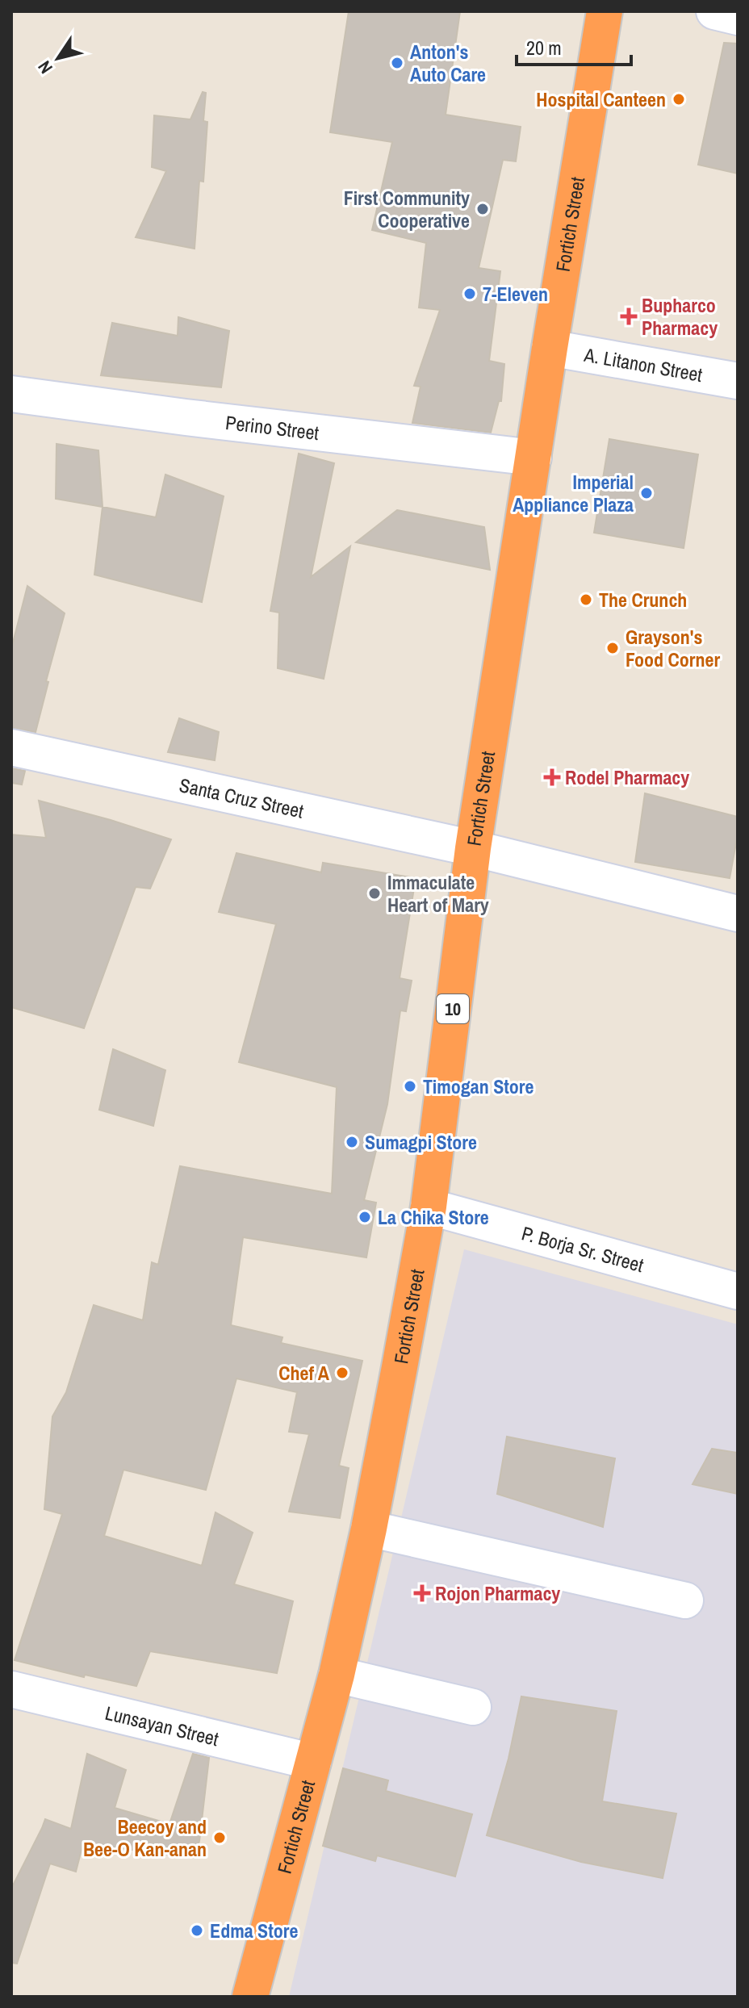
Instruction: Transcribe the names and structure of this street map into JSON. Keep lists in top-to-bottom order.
{
  "streets": {
    "highway": ["Fortich Street", "10"],
    "street": [
      "A. Litanon Street",
      "Perino Street",
      "Santa Cruz Street",
      "P. Borja Sr. Street",
      "Lunsayan Street"
    ]
  },
  "crossings": [
    ["Fortich Street", "A. Litanon Street"],
    ["Fortich Street", "Perino Street"],
    ["Fortich Street", "Santa Cruz Street"],
    ["Fortich Street", "P. Borja Sr. Street"],
    ["Fortich Street", "Lunsayan Street"]
  ],
  "places": {
    "other": [
      "Anton's Auto Care",
      "Hospital Canteen",
      "First Community Cooperative",
      "7-Eleven",
      "Imperial Appliance Plaza",
      "The Crunch",
      "Grayson's Food Corner",
      "Immaculate Heart of Mary",
      "Timogan Store",
      "Sumagpi Store",
      "La Chika Store",
      "Chef A",
      "Beecoy and Bee-O Kan-anan",
      "Edma Store"
    ],
    "health": ["Bupharco Pharmacy", "Rodel Pharmacy", "Rojon Pharmacy"]
  },
  "scale_bar": "20 m",
  "north": "bottom left"
}
